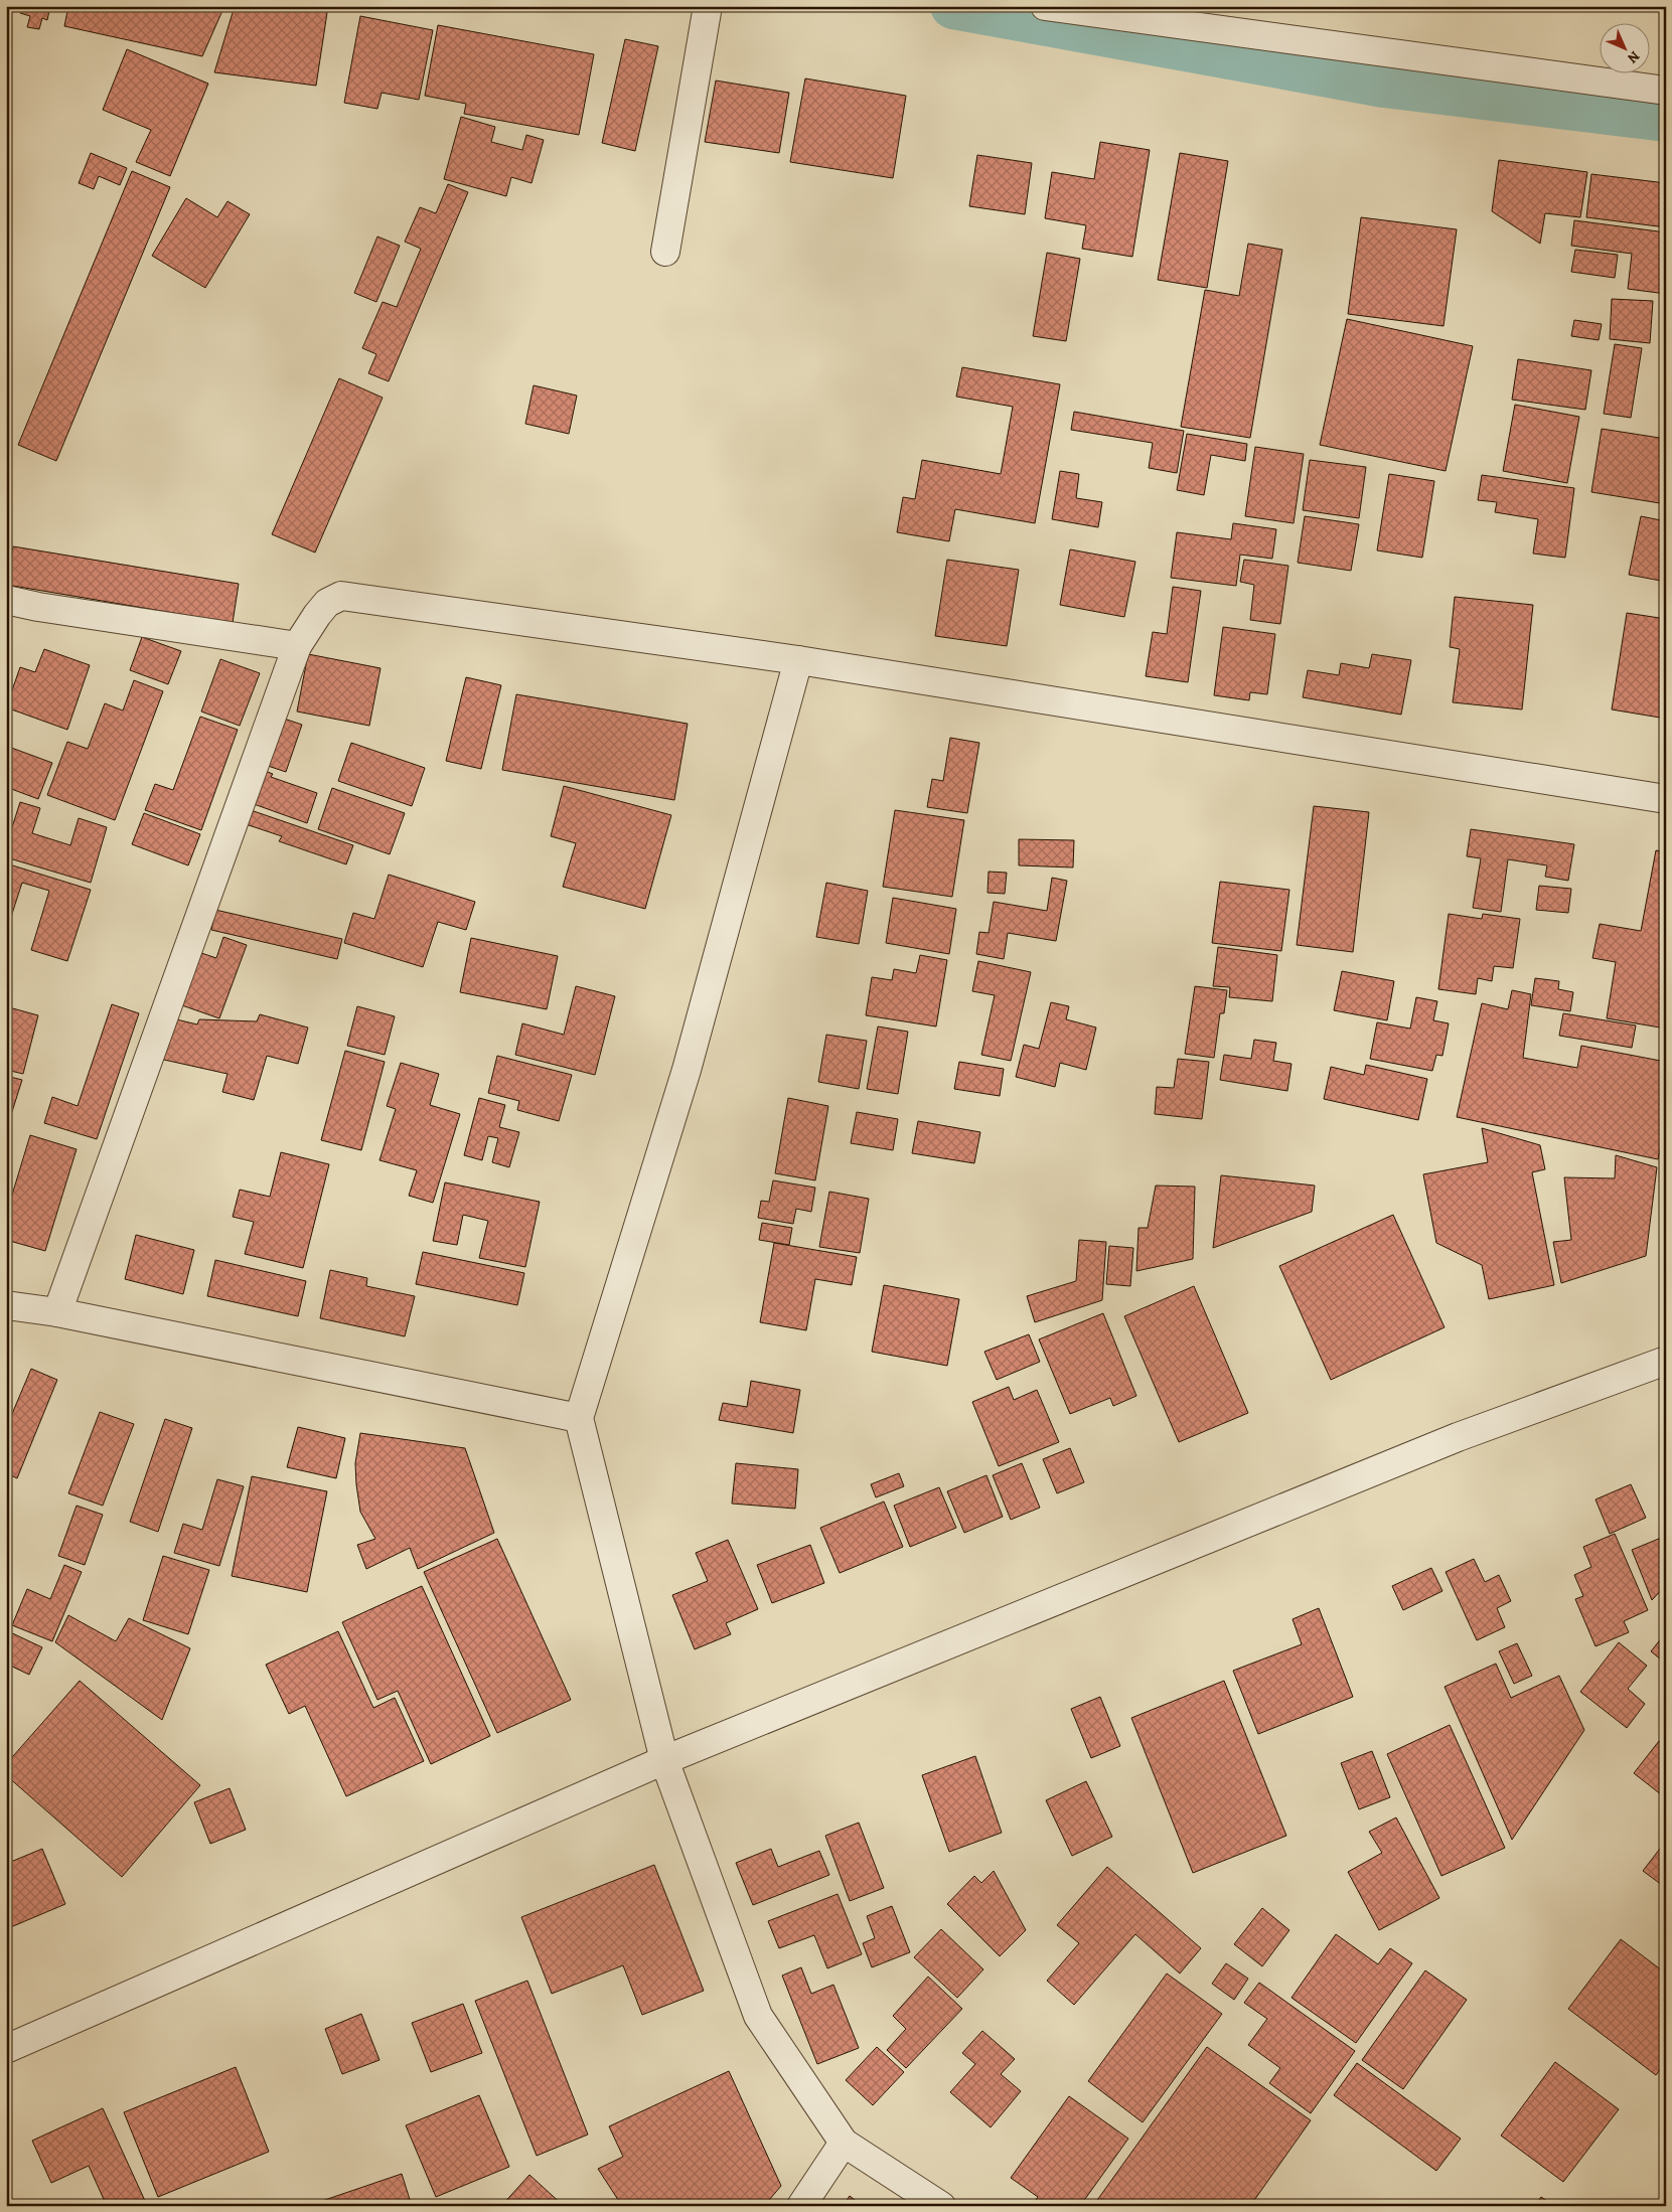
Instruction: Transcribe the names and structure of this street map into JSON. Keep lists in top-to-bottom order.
{
  "north": "bottom right"
}
